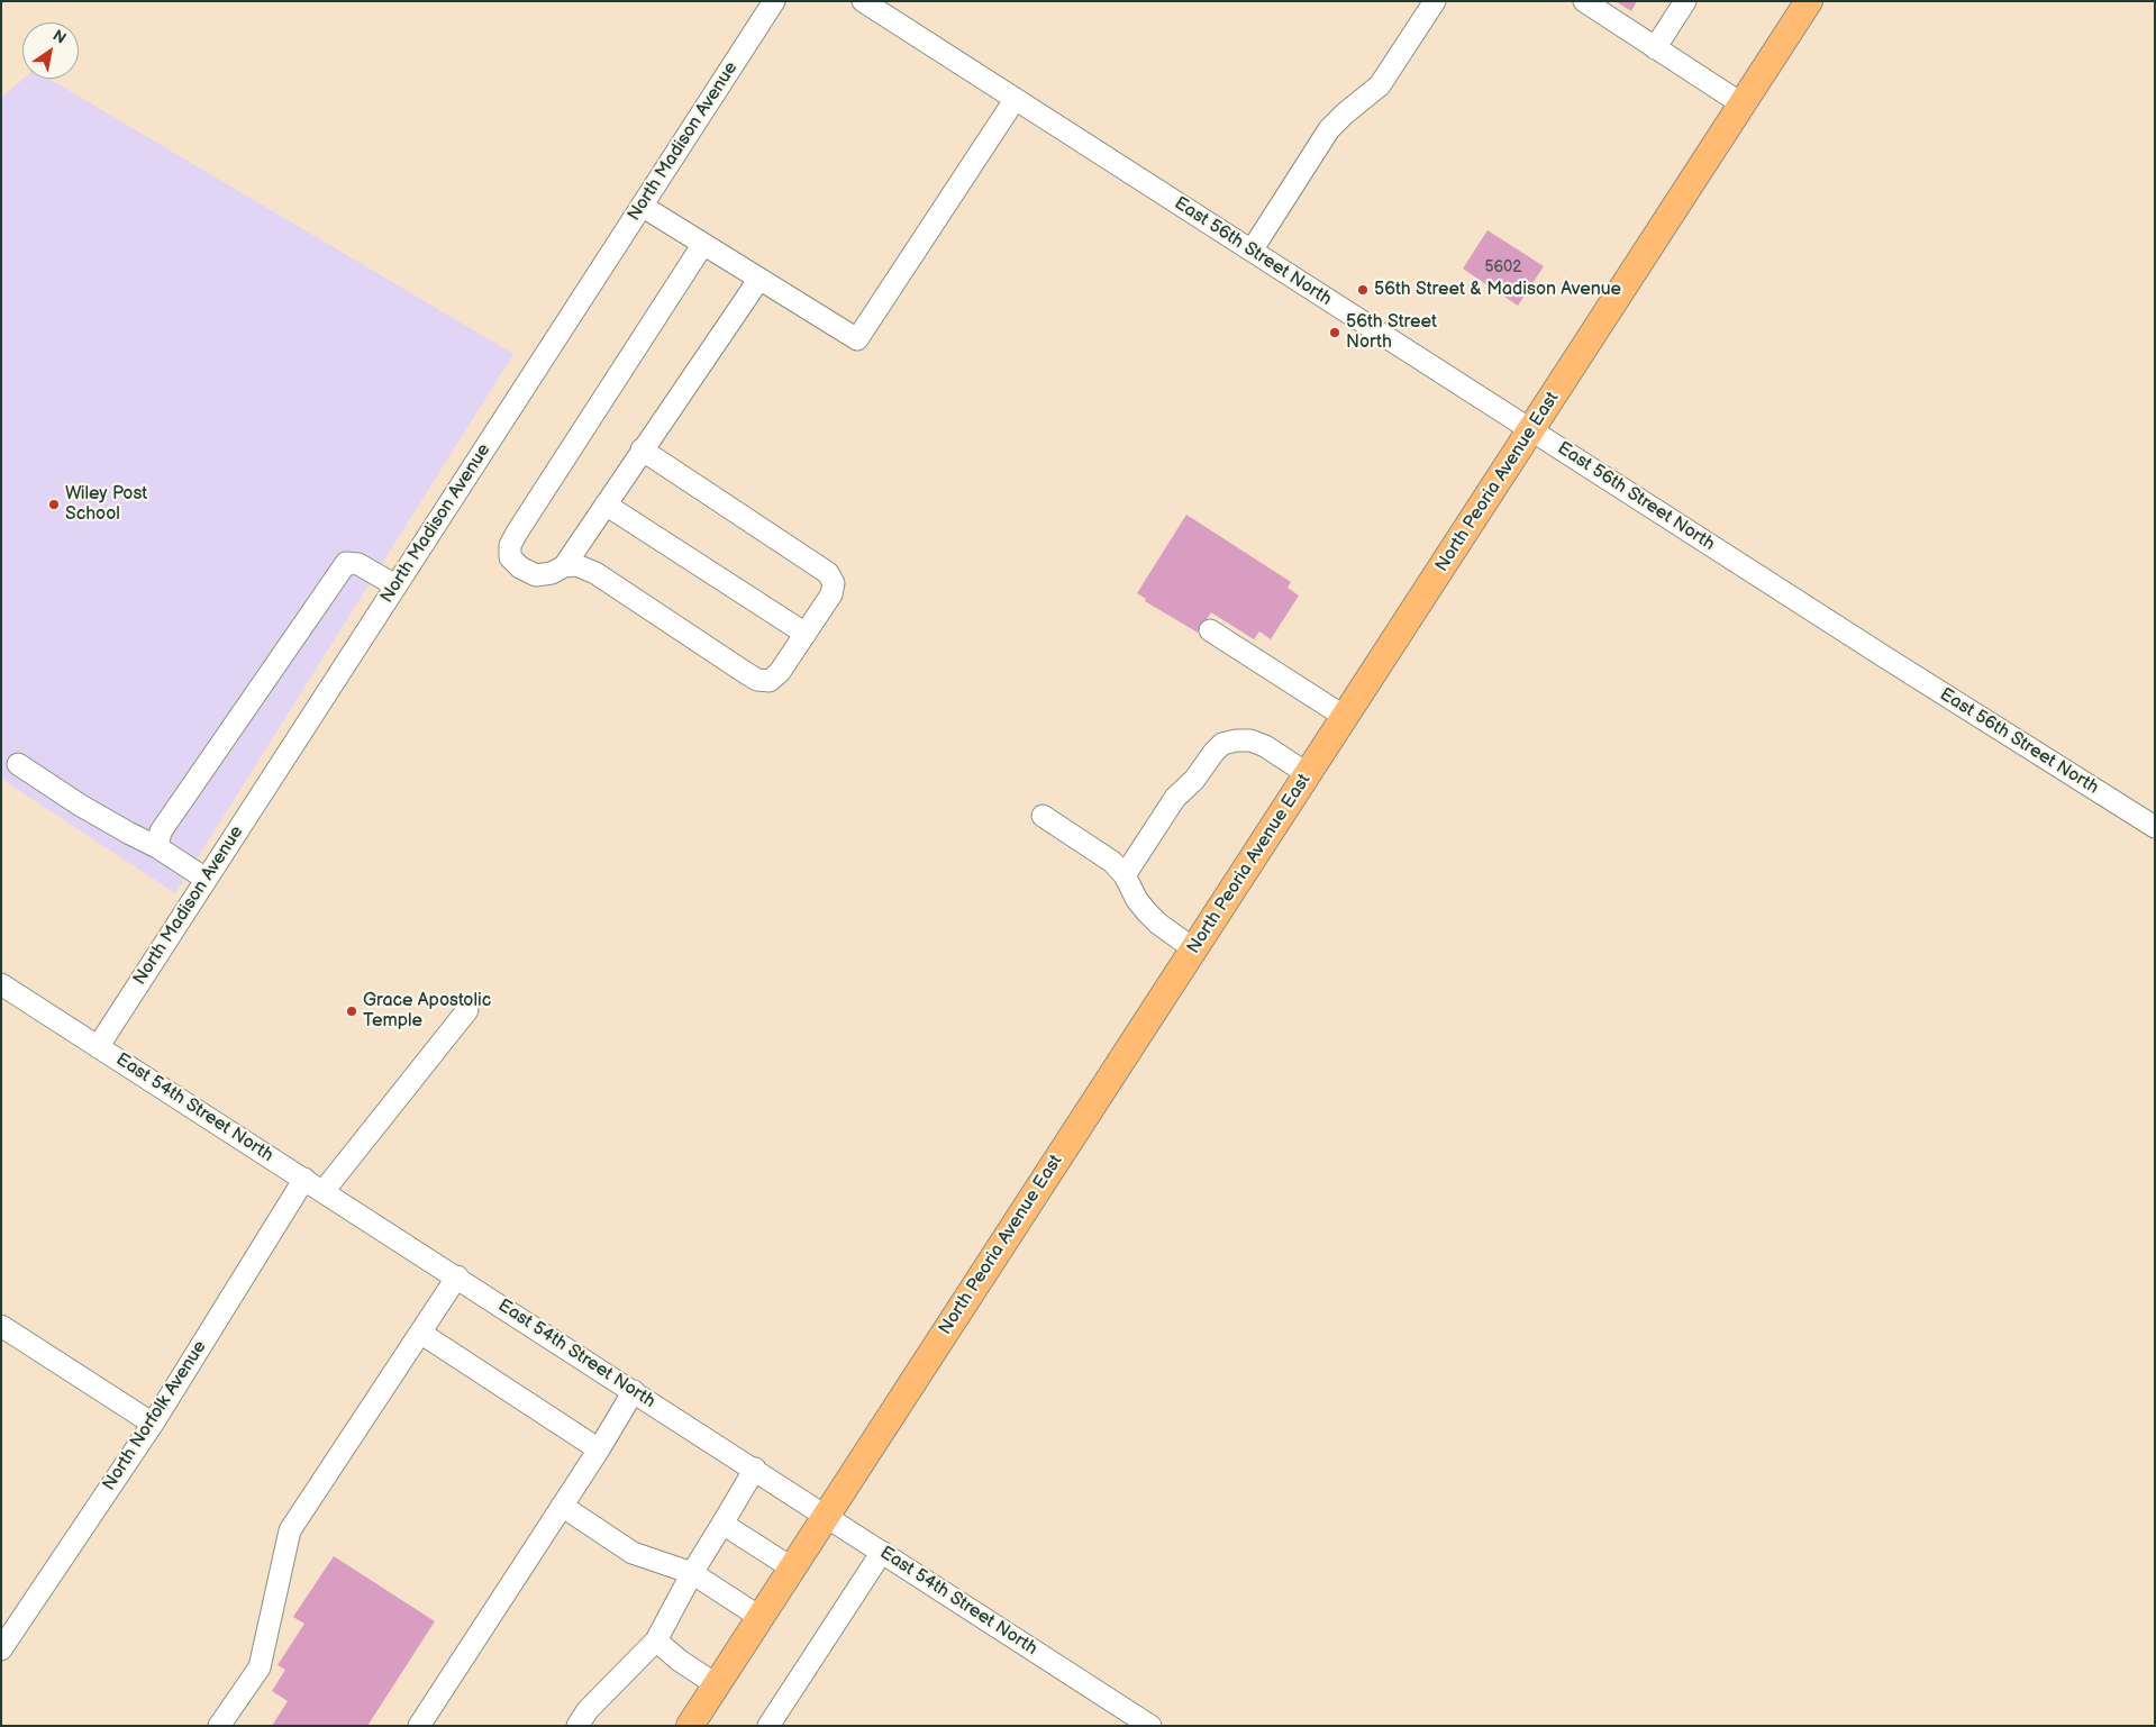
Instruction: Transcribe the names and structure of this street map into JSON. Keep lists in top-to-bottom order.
{
  "streets": {
    "main road": ["North Peoria Avenue East"],
    "street": [
      "North Madison Avenue",
      "East 56th Street North",
      "East 54th Street North",
      "North Norfolk Avenue"
    ]
  },
  "crossings": [
    ["North Madison Avenue", "East 54th Street North"],
    ["East 56th Street North", "North Peoria Avenue East"],
    ["North Peoria Avenue East", "East 54th Street North"],
    ["East 54th Street North", "North Norfolk Avenue"]
  ],
  "places": [
    "56th Street & Madison Avenue",
    "56th Street North",
    "Wiley Post School",
    "Grace Apostolic Temple"
  ],
  "house_numbers": ["5602"],
  "north": "top right"
}
